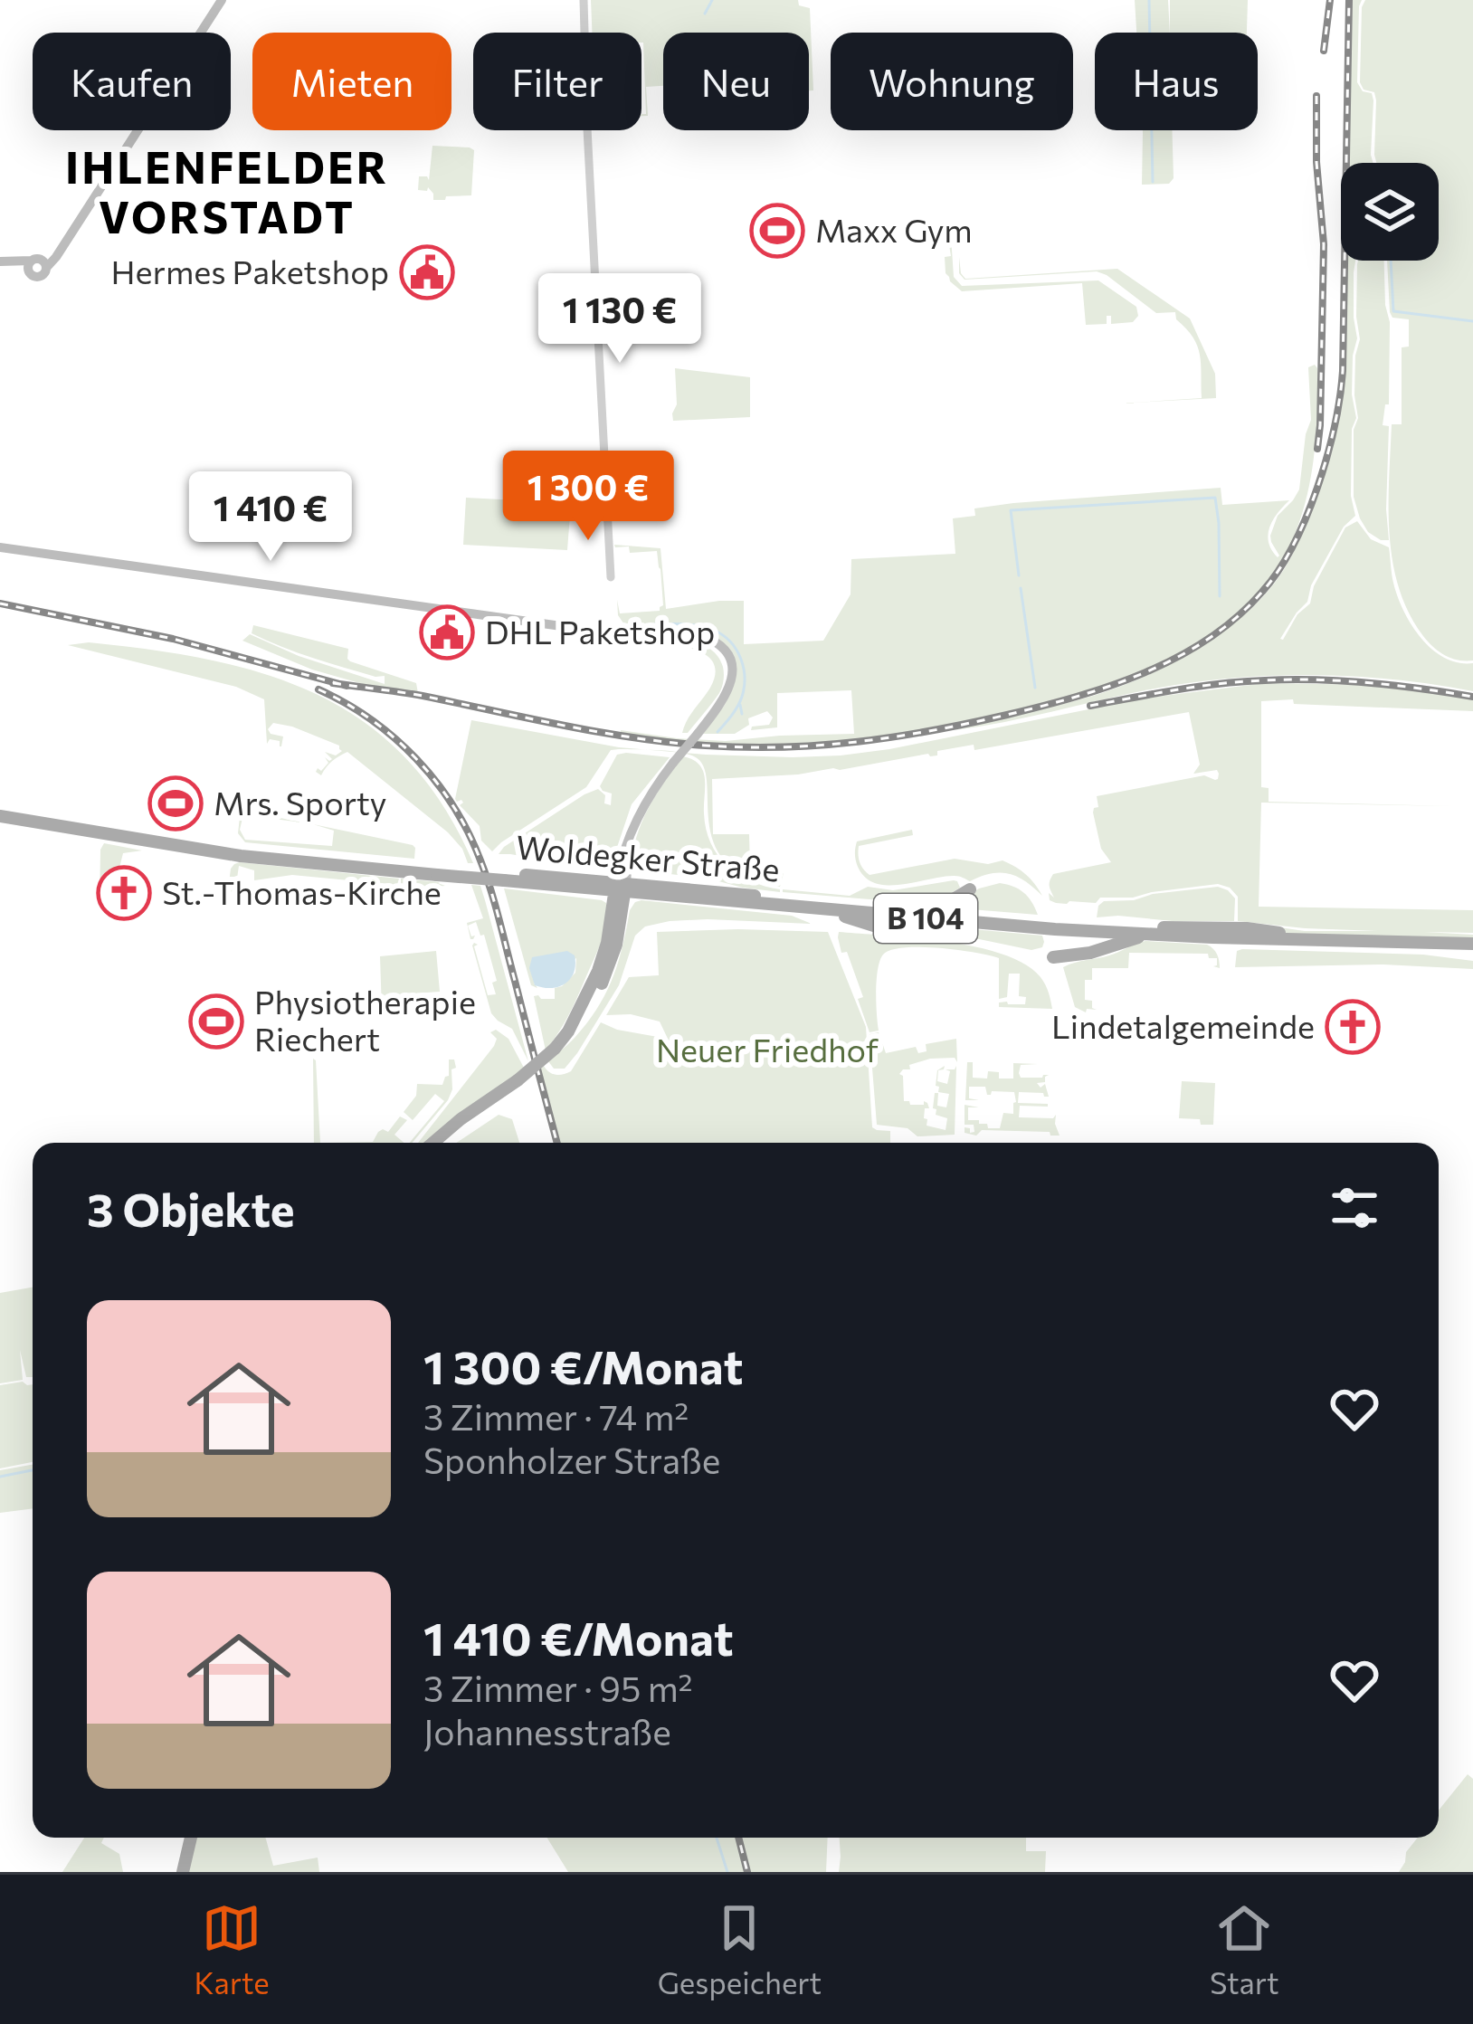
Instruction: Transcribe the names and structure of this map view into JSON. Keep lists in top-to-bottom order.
{
  "streets": {
    "main road": ["Woldegker Straße", "B 104"]
  },
  "districts": ["IHLENFELDER VORSTADT"],
  "parks": ["Neuer Friedhof"],
  "places": {
    "sports": ["Maxx Gym", "Mrs. Sporty", "Physiotherapie Riechert"],
    "public building": ["Hermes Paketshop", "DHL Paketshop"],
    "church": ["St.-Thomas-Kirche", "Lindetalgemeinde"]
  },
  "page": {
    "chip": [
      "Kaufen",
      "Mieten",
      "Filter",
      "Neu",
      "Wohnung",
      "Haus"
    ],
    "price": ["1 130 €", "1 300 €", "1 410 €"],
    "heading": "3 Objekte",
    "list": [
      {
        "name": "1 300 €/Monat",
        "note": "3 Zimmer · 74 m² · Sponholzer Straße"
      },
      {
        "name": "1 410 €/Monat",
        "note": "3 Zimmer · 95 m² · Johannesstraße"
      }
    ],
    "tabs": ["Karte", "Gespeichert", "Start"]
  }
}
